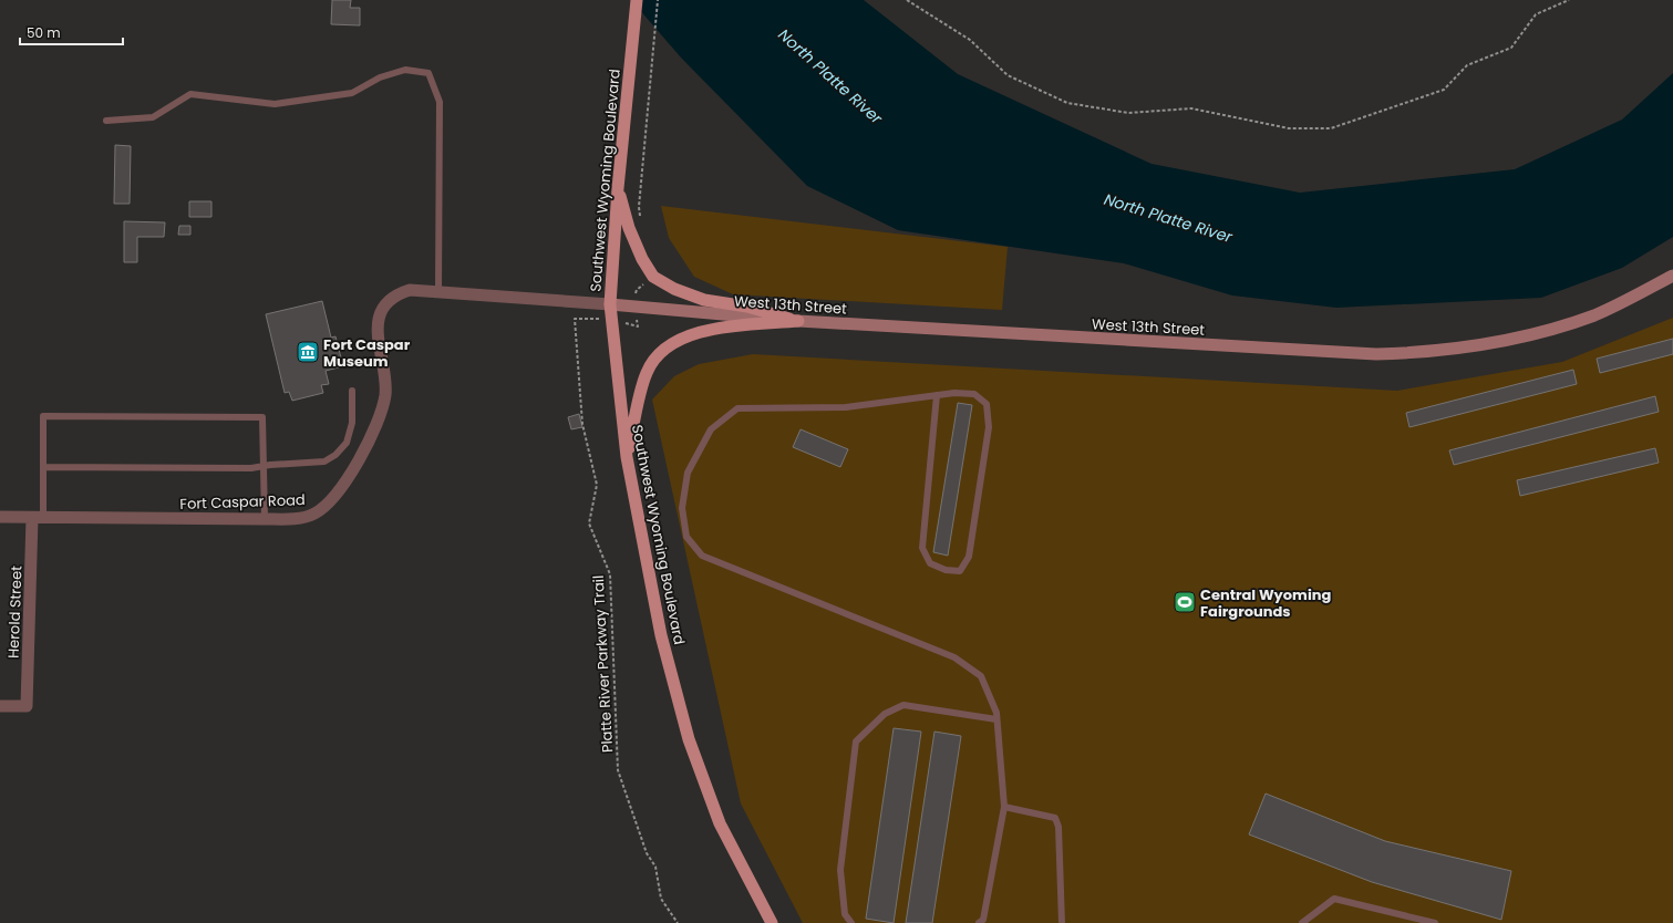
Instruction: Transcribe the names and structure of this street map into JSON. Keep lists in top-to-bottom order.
{
  "streets": {
    "main road": ["Southwest Wyoming Boulevard", "West 13th Street"],
    "street": ["Fort Caspar Road", "Herold Street"],
    "path": ["Platte River Parkway Trail"]
  },
  "crossings": [
    ["Southwest Wyoming Boulevard", "West 13th Street"],
    ["Southwest Wyoming Boulevard", "Fort Caspar Road"],
    ["West 13th Street", "Fort Caspar Road"],
    ["Fort Caspar Road", "Herold Street"]
  ],
  "water": ["North Platte River"],
  "places": {
    "museum": ["Fort Caspar Museum"],
    "sports": ["Central Wyoming Fairgrounds"]
  },
  "scale_bar": "50 m"
}
